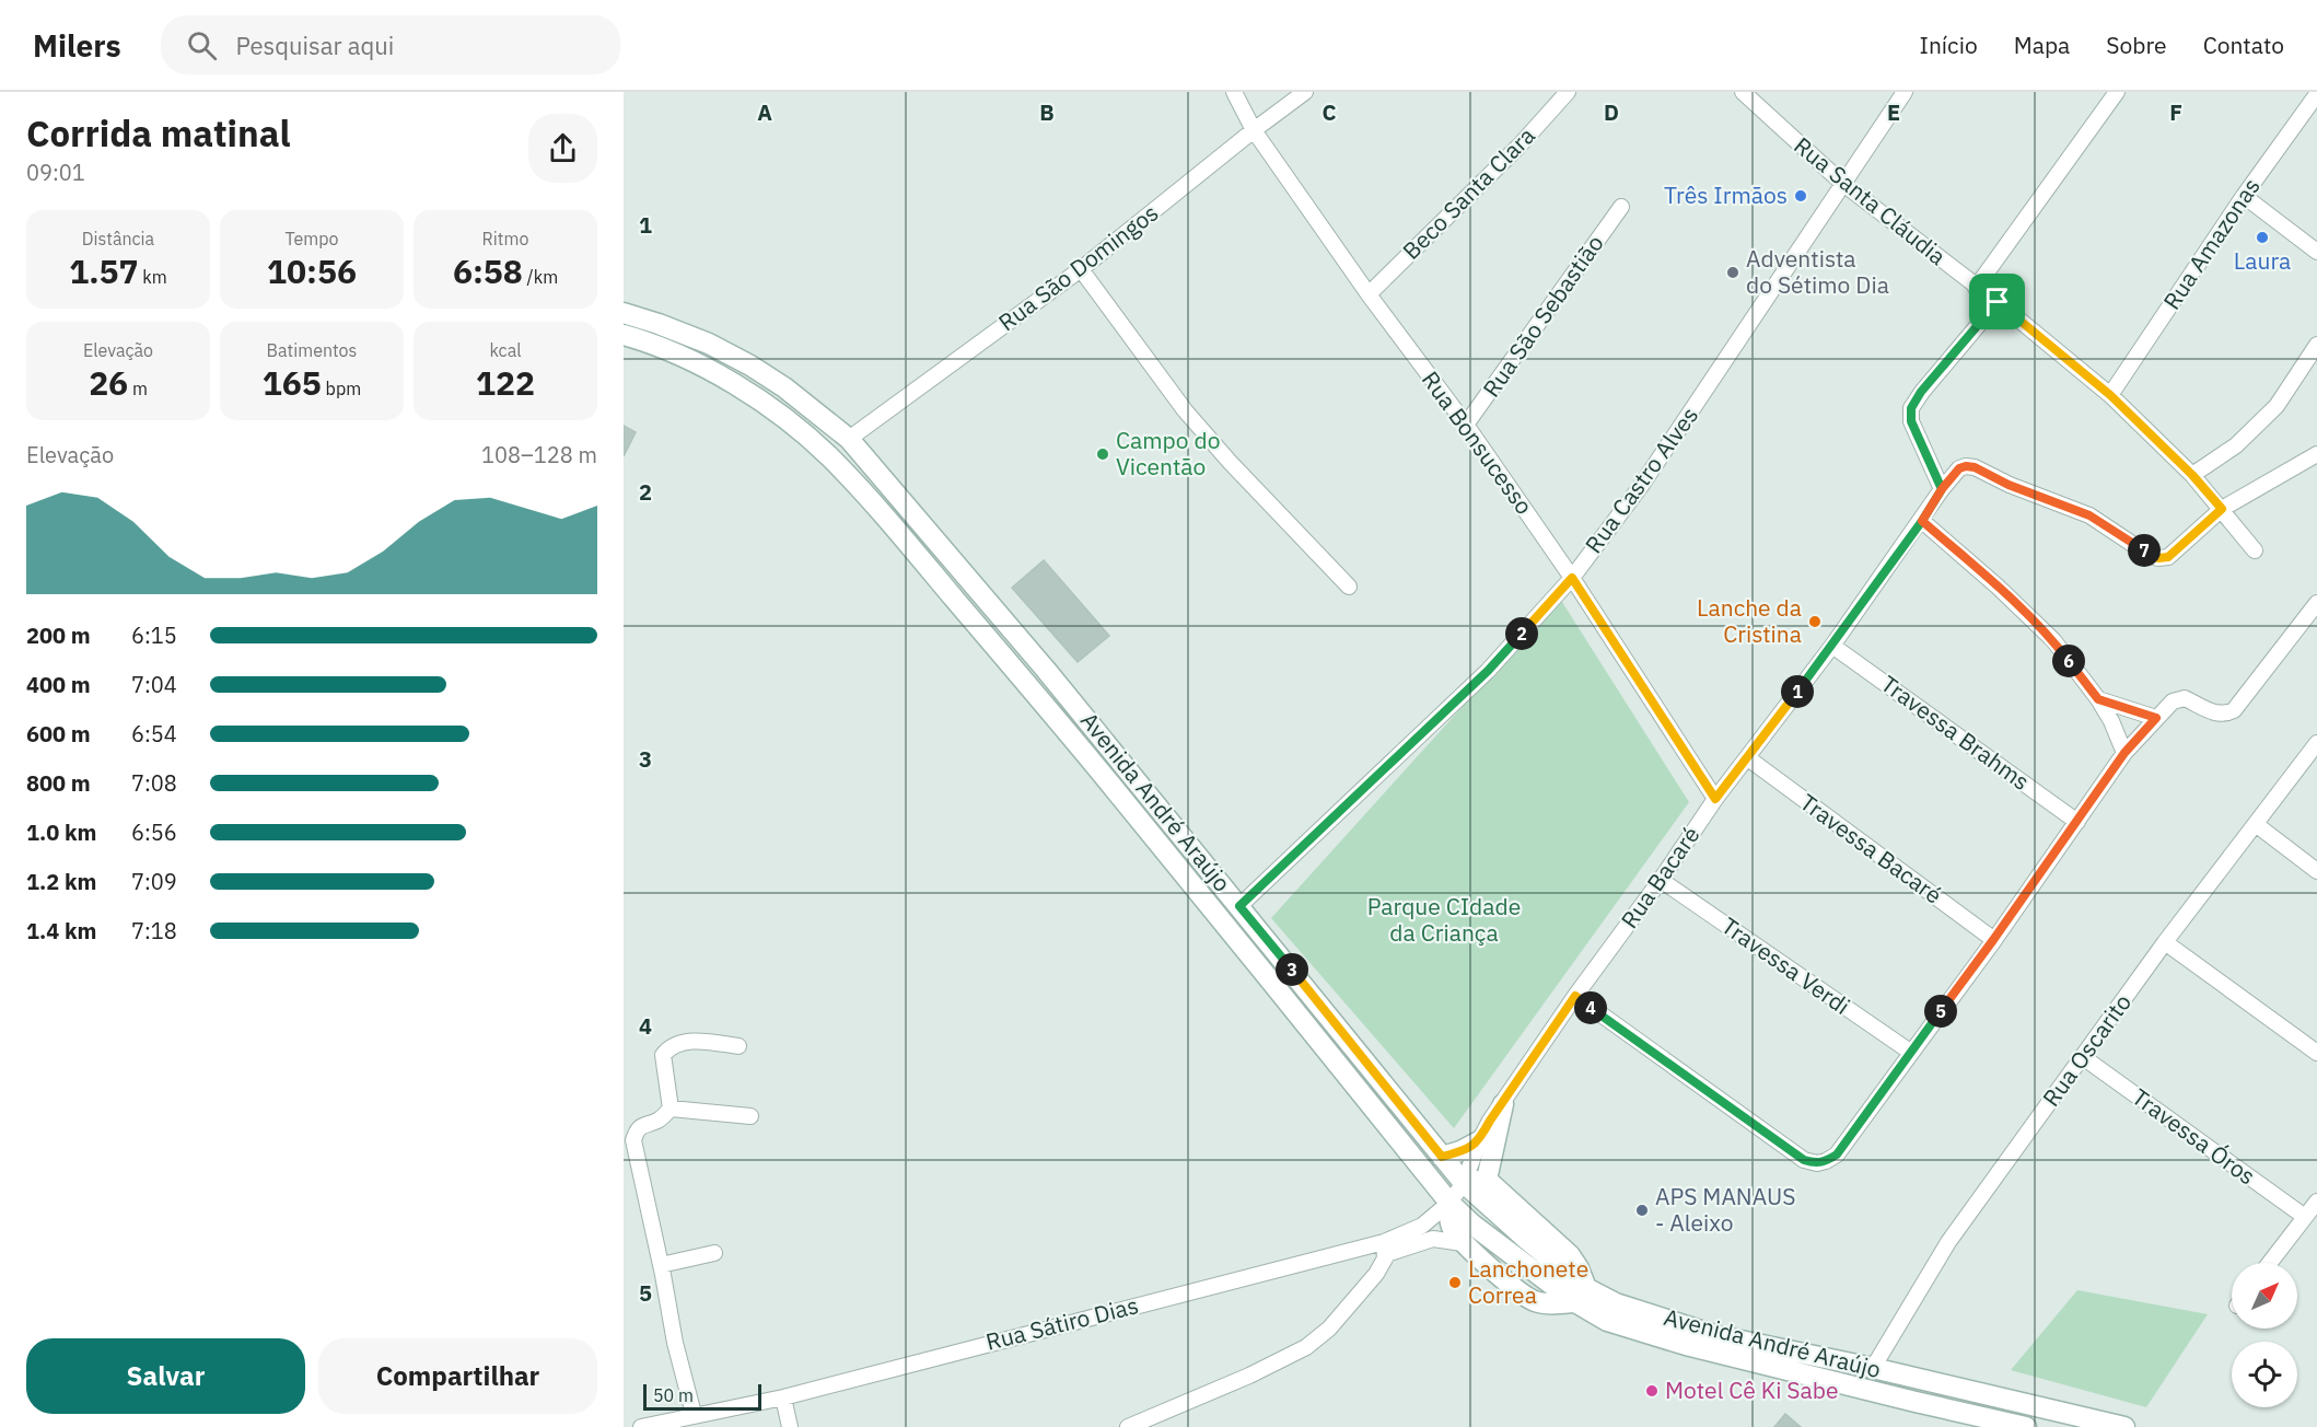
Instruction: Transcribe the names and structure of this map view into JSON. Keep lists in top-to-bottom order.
{
  "streets": {
    "main road": ["Avenida André Araújo"],
    "street": [
      "Beco Santa Clara",
      "Rua Santa Cláudia",
      "Rua Amazonas",
      "Rua São Domingos",
      "Rua São Sebastião",
      "Rua Bonsucesso",
      "Rua Castro Alves",
      "Travessa Brahms",
      "Travessa Bacaré",
      "Rua Bacaré",
      "Travessa Verdi",
      "Rua Oscarito",
      "Travessa Óros",
      "Rua Sátiro Dias"
    ]
  },
  "crossings": [
    ["Beco Santa Clara", "Rua Bonsucesso"],
    ["Rua Santa Cláudia", "Rua Amazonas"],
    ["Rua Santa Cláudia", "Rua Castro Alves"],
    ["Rua Santa Cláudia", "Rua Bacaré"],
    ["Rua São Domingos", "Rua Bonsucesso"],
    ["Rua São Domingos", "Avenida André Araújo"],
    ["Rua São Sebastião", "Rua Bonsucesso"],
    ["Rua Bonsucesso", "Rua Castro Alves"],
    ["Rua Bonsucesso", "Rua Bacaré"],
    ["Rua Castro Alves", "Avenida André Araújo"],
    ["Travessa Brahms", "Rua Bacaré"],
    ["Avenida André Araújo", "Rua Bacaré"],
    ["Avenida André Araújo", "Rua Oscarito"],
    ["Avenida André Araújo", "Rua Sátiro Dias"],
    ["Travessa Bacaré", "Rua Bacaré"],
    ["Rua Bacaré", "Travessa Verdi"],
    ["Rua Bacaré", "Rua Sátiro Dias"],
    ["Rua Oscarito", "Travessa Óros"]
  ],
  "parks": ["Parque CIdade da Criança"],
  "places": [
    "Três Irmãos",
    "Laura",
    "Adventista do Sétimo Dia",
    "Campo do Vicentão",
    "Lanche da Cristina",
    "APS MANAUS - Aleixo",
    "Lanchonete Correa",
    "Motel Cê Ki Sabe"
  ],
  "scale_bar": "50 m",
  "north": "top right",
  "page": {
    "header": "Milers",
    "search": "Pesquisar aqui",
    "nav": [
      "Início",
      "Mapa",
      "Sobre",
      "Contato"
    ],
    "heading": ["Corrida matinal", "09:01"],
    "stats": [
      ["Distância", "1.57 km"],
      ["Tempo", "10:56"],
      ["Ritmo", "6:58 /km"],
      ["Elevação", "26 m"],
      ["Batimentos", "165 bpm"],
      ["kcal", "122"]
    ],
    "chart": ["Elevação", "108–128 m"],
    "pins": [
      "7",
      "2",
      "6",
      "1",
      "3",
      "4",
      "5"
    ],
    "list": [
      {
        "name": "200 m",
        "note": "6:15"
      },
      {
        "name": "400 m",
        "note": "7:04"
      },
      {
        "name": "600 m",
        "note": "6:54"
      },
      {
        "name": "800 m",
        "note": "7:08"
      },
      {
        "name": "1.0 km",
        "note": "6:56"
      },
      {
        "name": "1.2 km",
        "note": "7:09"
      },
      {
        "name": "1.4 km",
        "note": "7:18"
      }
    ],
    "buttons": ["Salvar", "Compartilhar"],
    "scale": "50 m"
  },
  "grid": {
    "columns": [
      "A",
      "B",
      "C",
      "D",
      "E",
      "F"
    ],
    "rows": [
      "1",
      "2",
      "3",
      "4",
      "5"
    ]
  }
}
